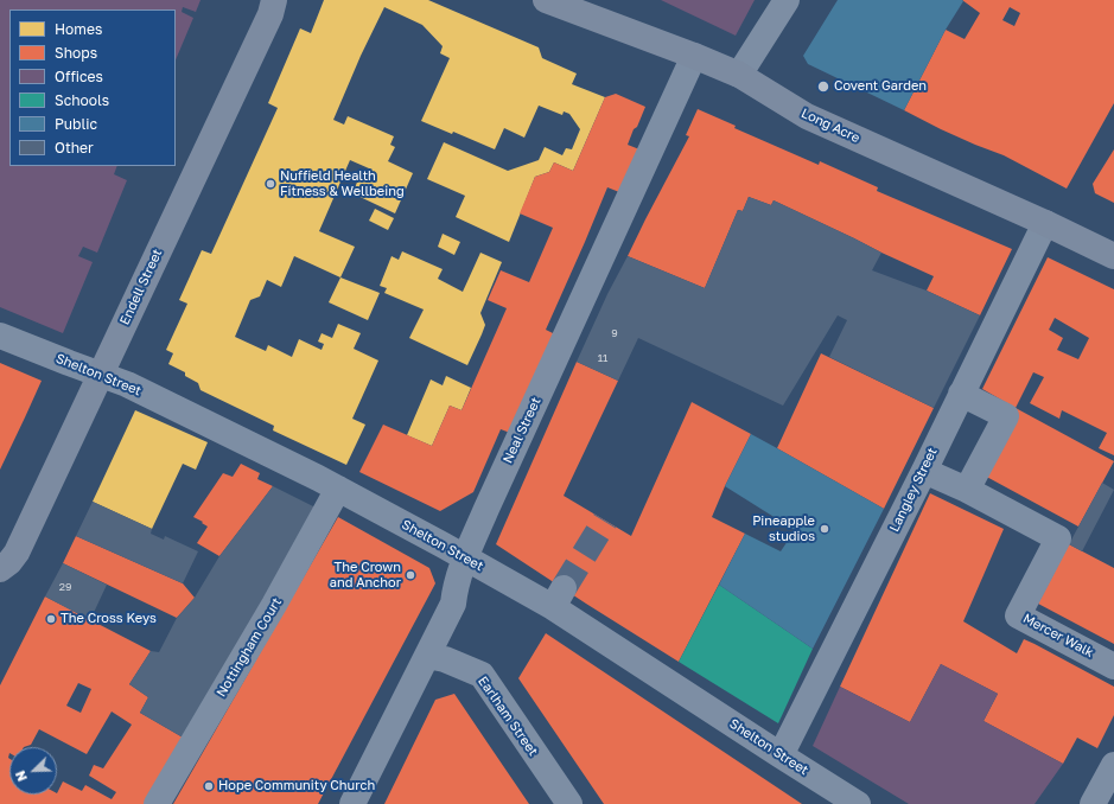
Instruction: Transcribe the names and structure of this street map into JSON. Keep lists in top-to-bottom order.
{
  "streets": {
    "main road": ["Long Acre", "Endell Street"],
    "street": [
      "Shelton Street",
      "Neal Street",
      "Langley Street",
      "Mercer Walk",
      "Nottingham Court",
      "Earlham Street"
    ]
  },
  "crossings": [
    ["Long Acre", "Neal Street"],
    ["Long Acre", "Langley Street"],
    ["Endell Street", "Shelton Street"],
    ["Shelton Street", "Neal Street"],
    ["Shelton Street", "Langley Street"],
    ["Shelton Street", "Nottingham Court"],
    ["Neal Street", "Earlham Street"],
    ["Langley Street", "Mercer Walk"]
  ],
  "places": [
    "Covent Garden",
    "Nuffield Health Fitness & Wellbeing",
    "Pineapple studios",
    "The Crown and Anchor",
    "The Cross Keys",
    "Hope Community Church"
  ],
  "house_numbers": ["9", "11", "29"],
  "legend": [
    "Homes",
    "Shops",
    "Offices",
    "Schools",
    "Public",
    "Other"
  ],
  "north": "bottom left"
}
